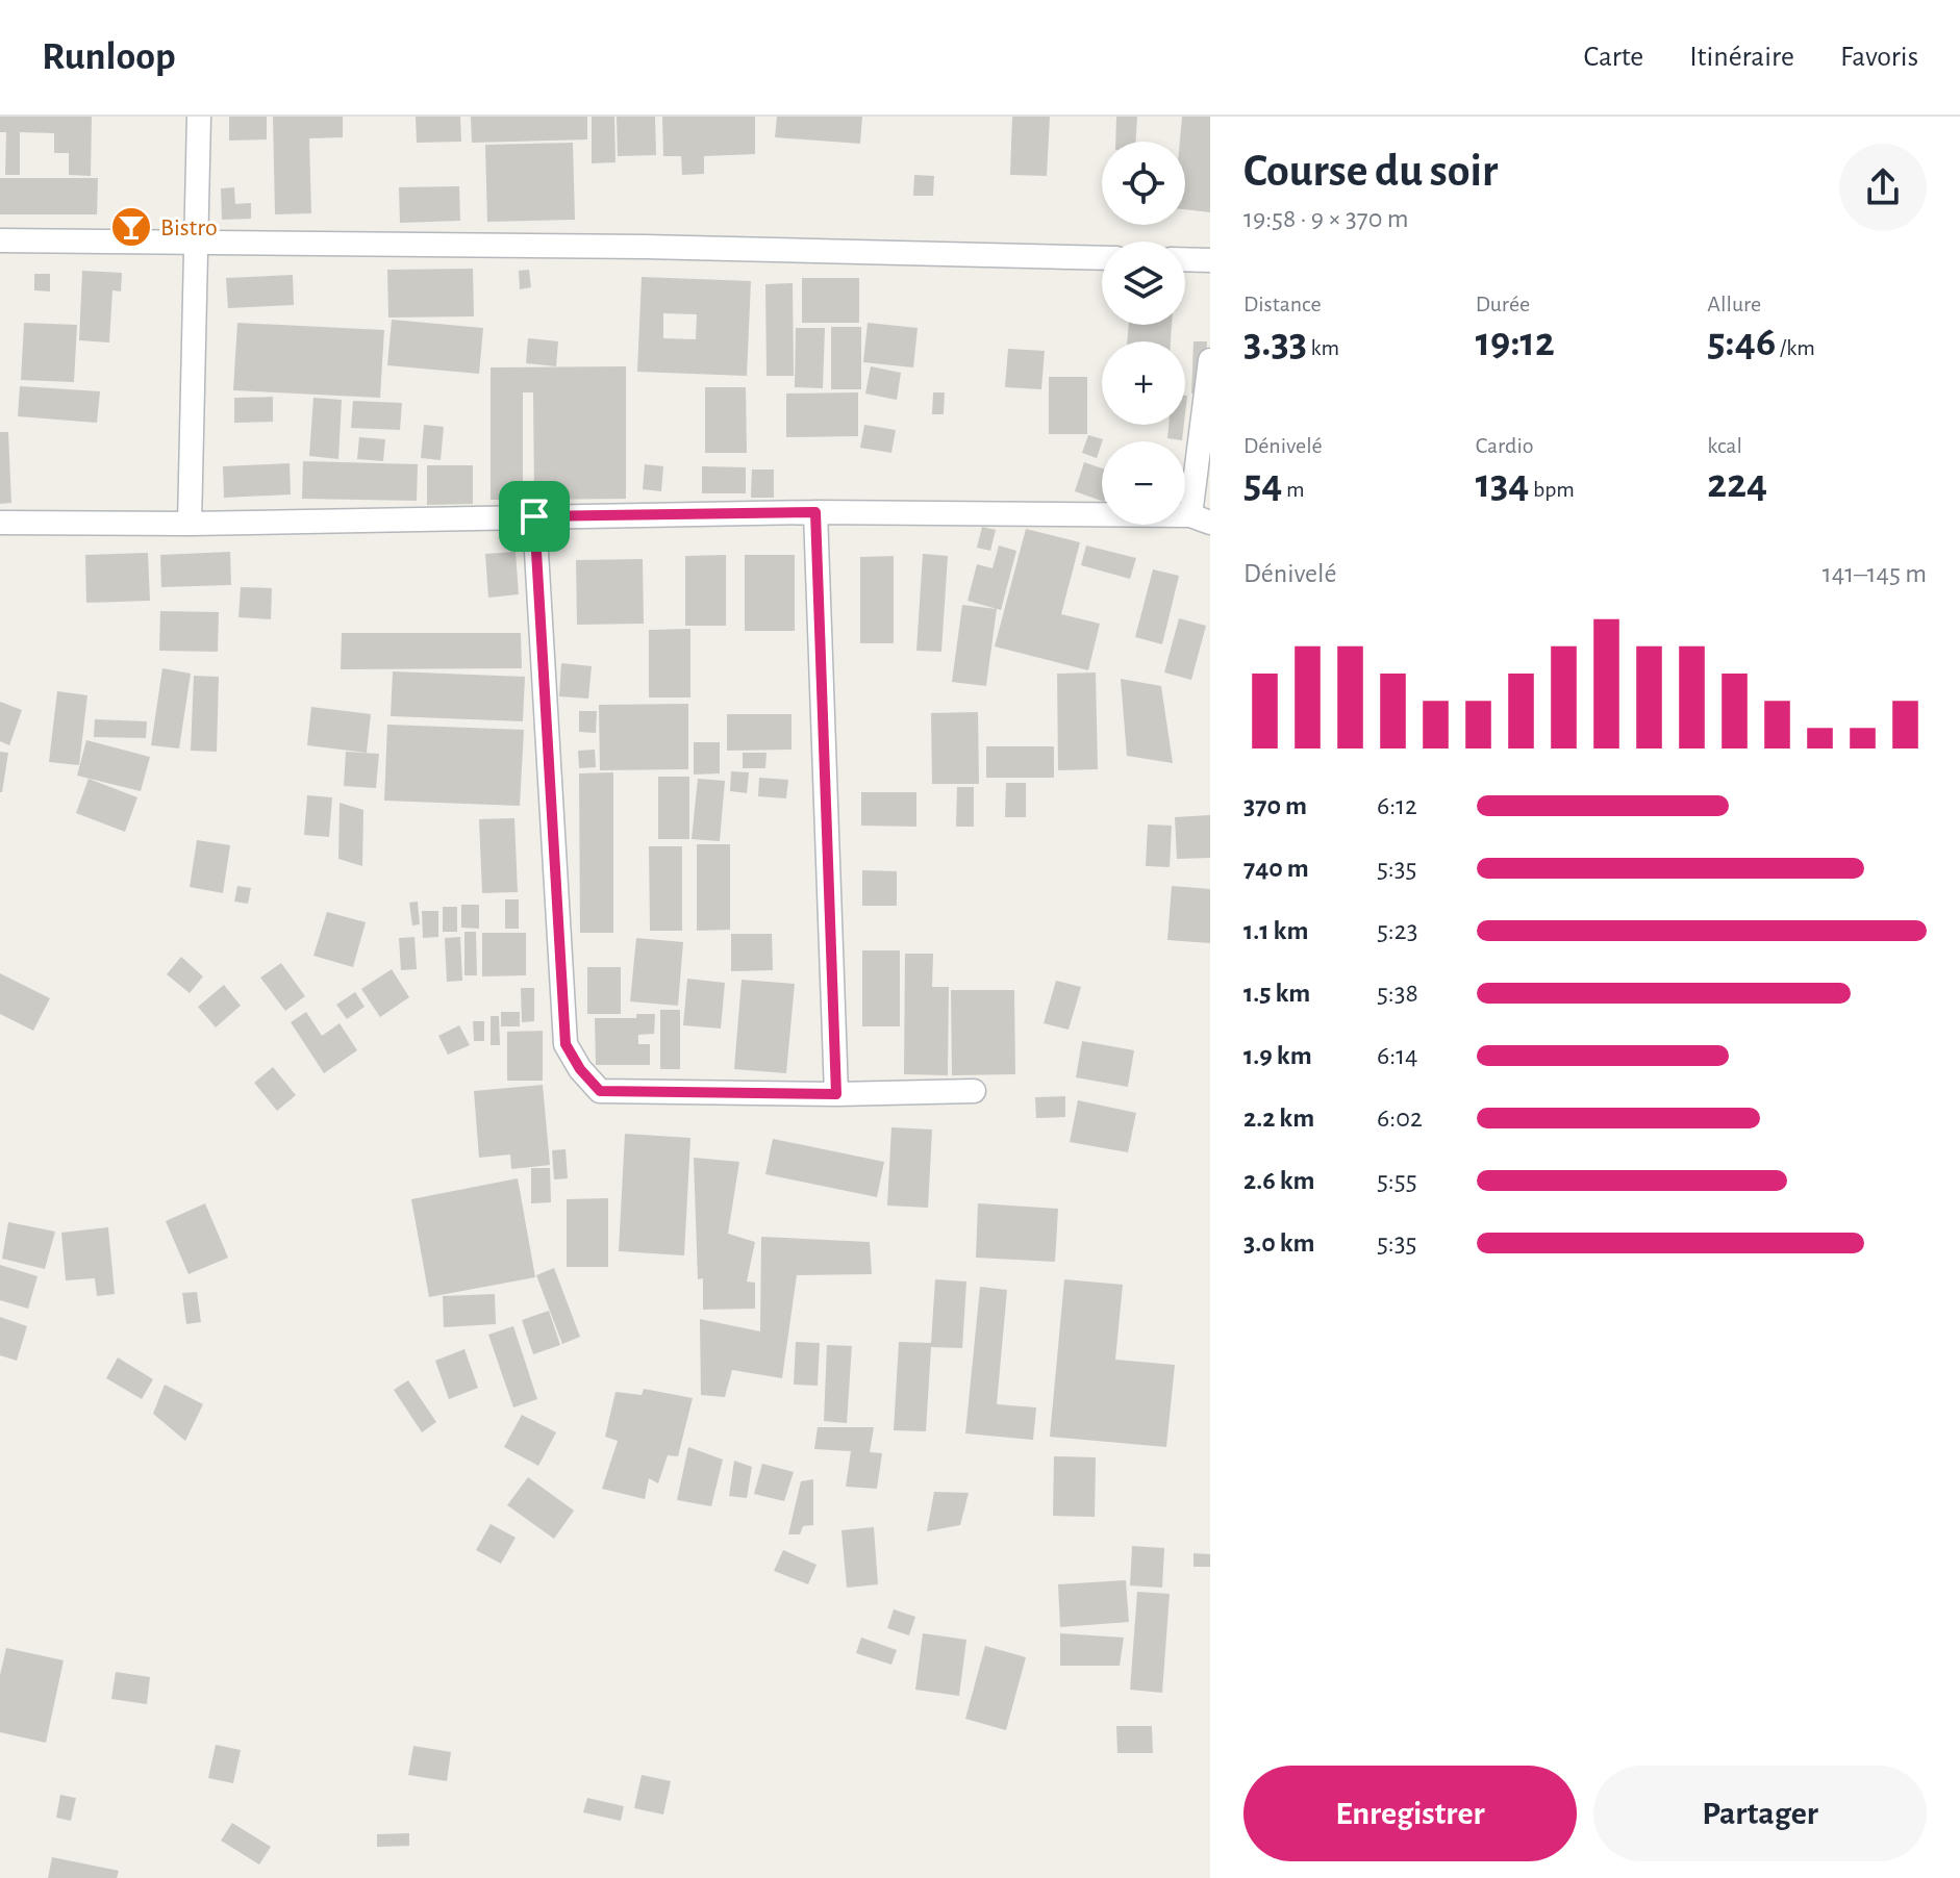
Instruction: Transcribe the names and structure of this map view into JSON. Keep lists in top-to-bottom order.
{
  "places": {
    "bar": ["Bistro"]
  },
  "page": {
    "header": "Runloop",
    "nav": ["Carte", "Itinéraire", "Favoris"],
    "heading": ["Course du soir", "19:58 · 9 × 370 m"],
    "map_buttons": ["+", "−"],
    "stats": [
      ["Distance", "3.33 km"],
      ["Durée", "19:12"],
      ["Allure", "5:46 /km"],
      ["Dénivelé", "54 m"],
      ["Cardio", "134 bpm"],
      ["kcal", "224"]
    ],
    "chart": ["Dénivelé", "141–145 m"],
    "list": [
      {
        "name": "370 m",
        "note": "6:12"
      },
      {
        "name": "740 m",
        "note": "5:35"
      },
      {
        "name": "1.1 km",
        "note": "5:23"
      },
      {
        "name": "1.5 km",
        "note": "5:38"
      },
      {
        "name": "1.9 km",
        "note": "6:14"
      },
      {
        "name": "2.2 km",
        "note": "6:02"
      },
      {
        "name": "2.6 km",
        "note": "5:55"
      },
      {
        "name": "3.0 km",
        "note": "5:35"
      }
    ],
    "buttons": ["Enregistrer", "Partager"]
  }
}
